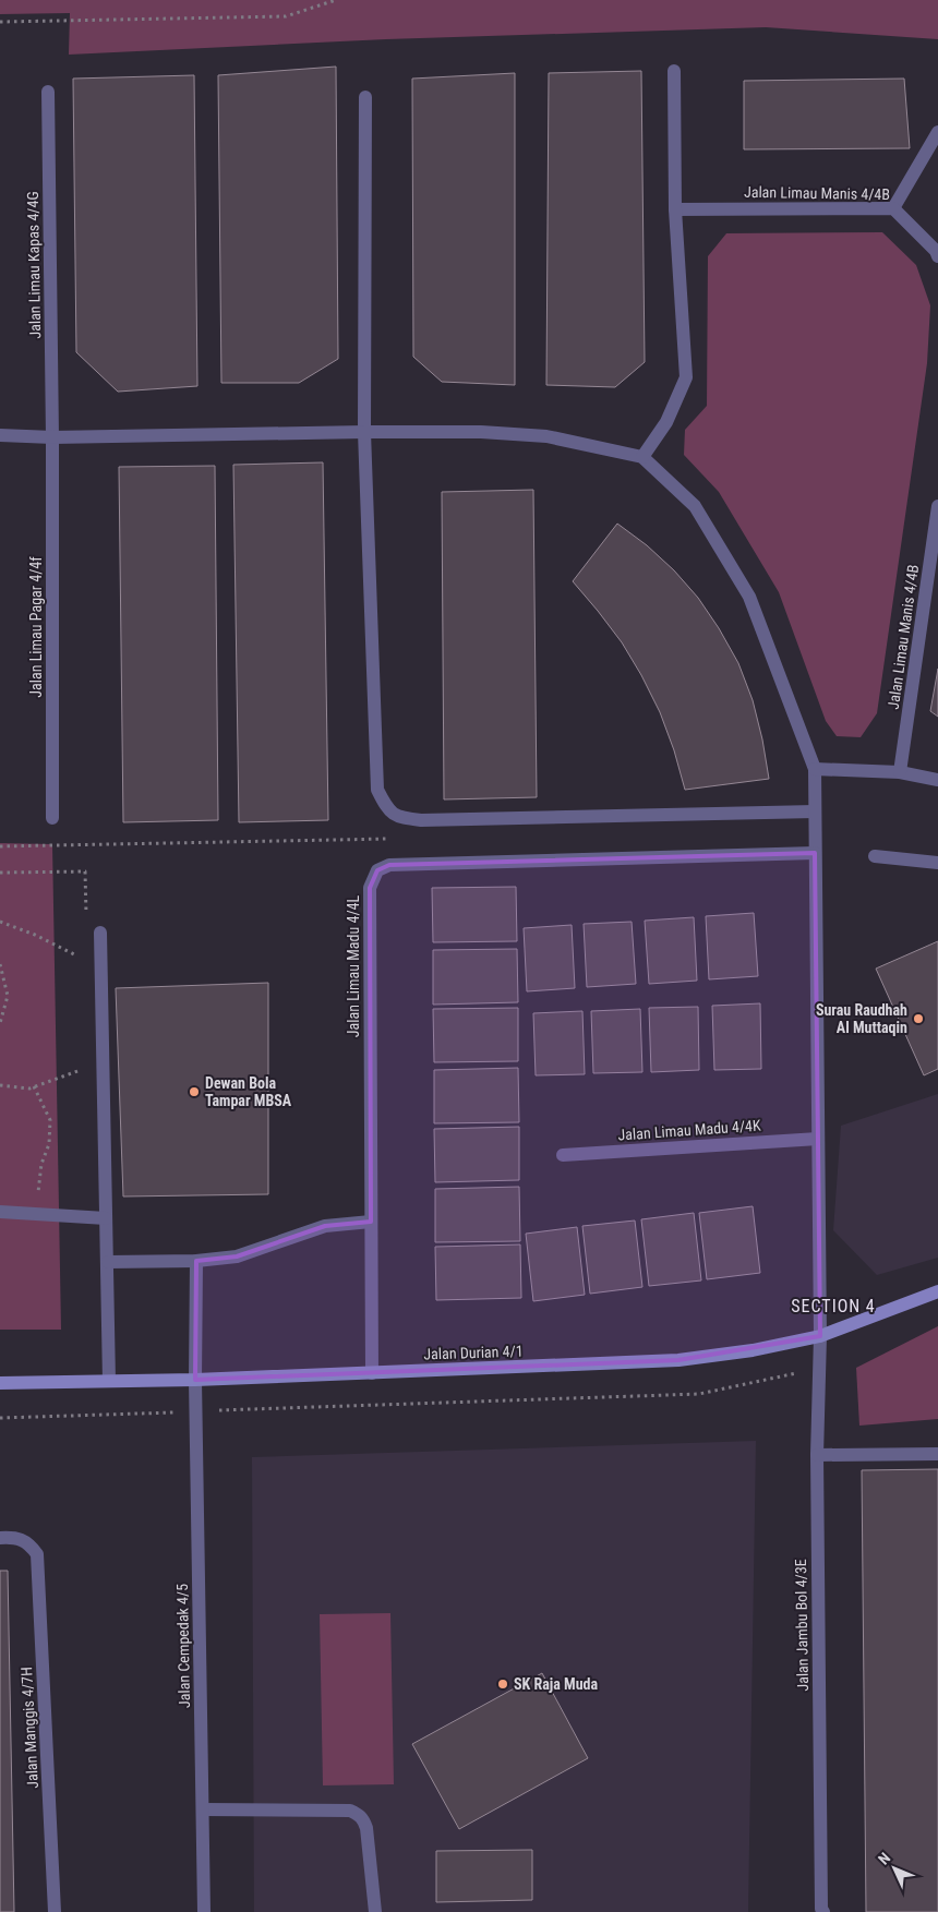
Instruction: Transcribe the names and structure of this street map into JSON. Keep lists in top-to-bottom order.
{
  "streets": {
    "street": [
      "Jalan Limau Manis 4/4B",
      "Jalan Limau Kapas 4/4G",
      "Jalan Limau Pagar 4/4f",
      "Jalan Limau Madu 4/4L",
      "Jalan Limau Madu 4/4K",
      "Jalan Durian 4/1",
      "Jalan Jambu Bol 4/3E",
      "Jalan Cempedak 4/5",
      "Jalan Manggis 4/7H"
    ]
  },
  "crossings": [
    ["Jalan Limau Kapas 4/4G", "Jalan Limau Pagar 4/4f"],
    ["Jalan Limau Madu 4/4L", "Jalan Durian 4/1"],
    ["Jalan Limau Madu 4/4L", "Jalan Jambu Bol 4/3E"],
    ["Jalan Limau Madu 4/4K", "Jalan Jambu Bol 4/3E"],
    ["Jalan Durian 4/1", "Jalan Jambu Bol 4/3E"],
    ["Jalan Durian 4/1", "Jalan Cempedak 4/5"]
  ],
  "districts": ["SECTION 4"],
  "places": ["Surau Raudhah Al Muttaqin", "Dewan Bola Tampar MBSA", "SK Raja Muda"],
  "north": "top left"
}
